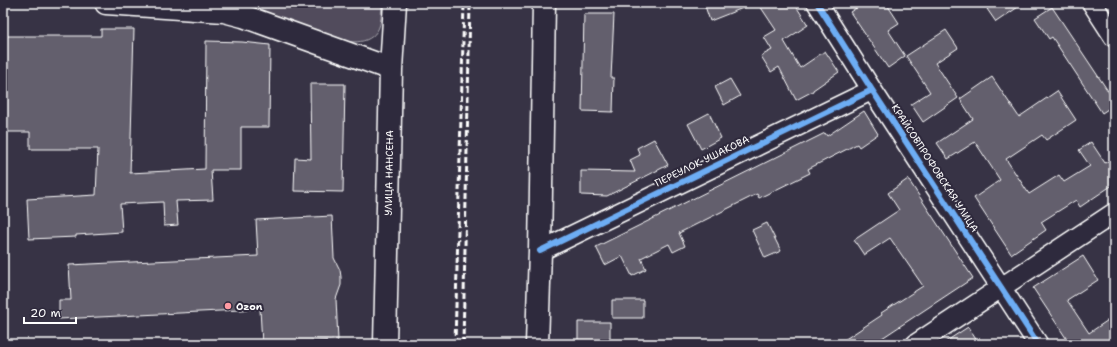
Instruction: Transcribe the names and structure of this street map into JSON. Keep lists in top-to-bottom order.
{
  "streets": {
    "main road": ["УЛИЦА НАНСЕНА"],
    "street": ["ПЕРЕУЛОК УШАКОВА", "КРАЙСОВПРОФОВСКАЯ УЛИЦА"]
  },
  "crossings": [
    ["ПЕРЕУЛОК УШАКОВА", "КРАЙСОВПРОФОВСКАЯ УЛИЦА"]
  ],
  "places": ["Ozon"],
  "scale_bar": "20 m"
}
